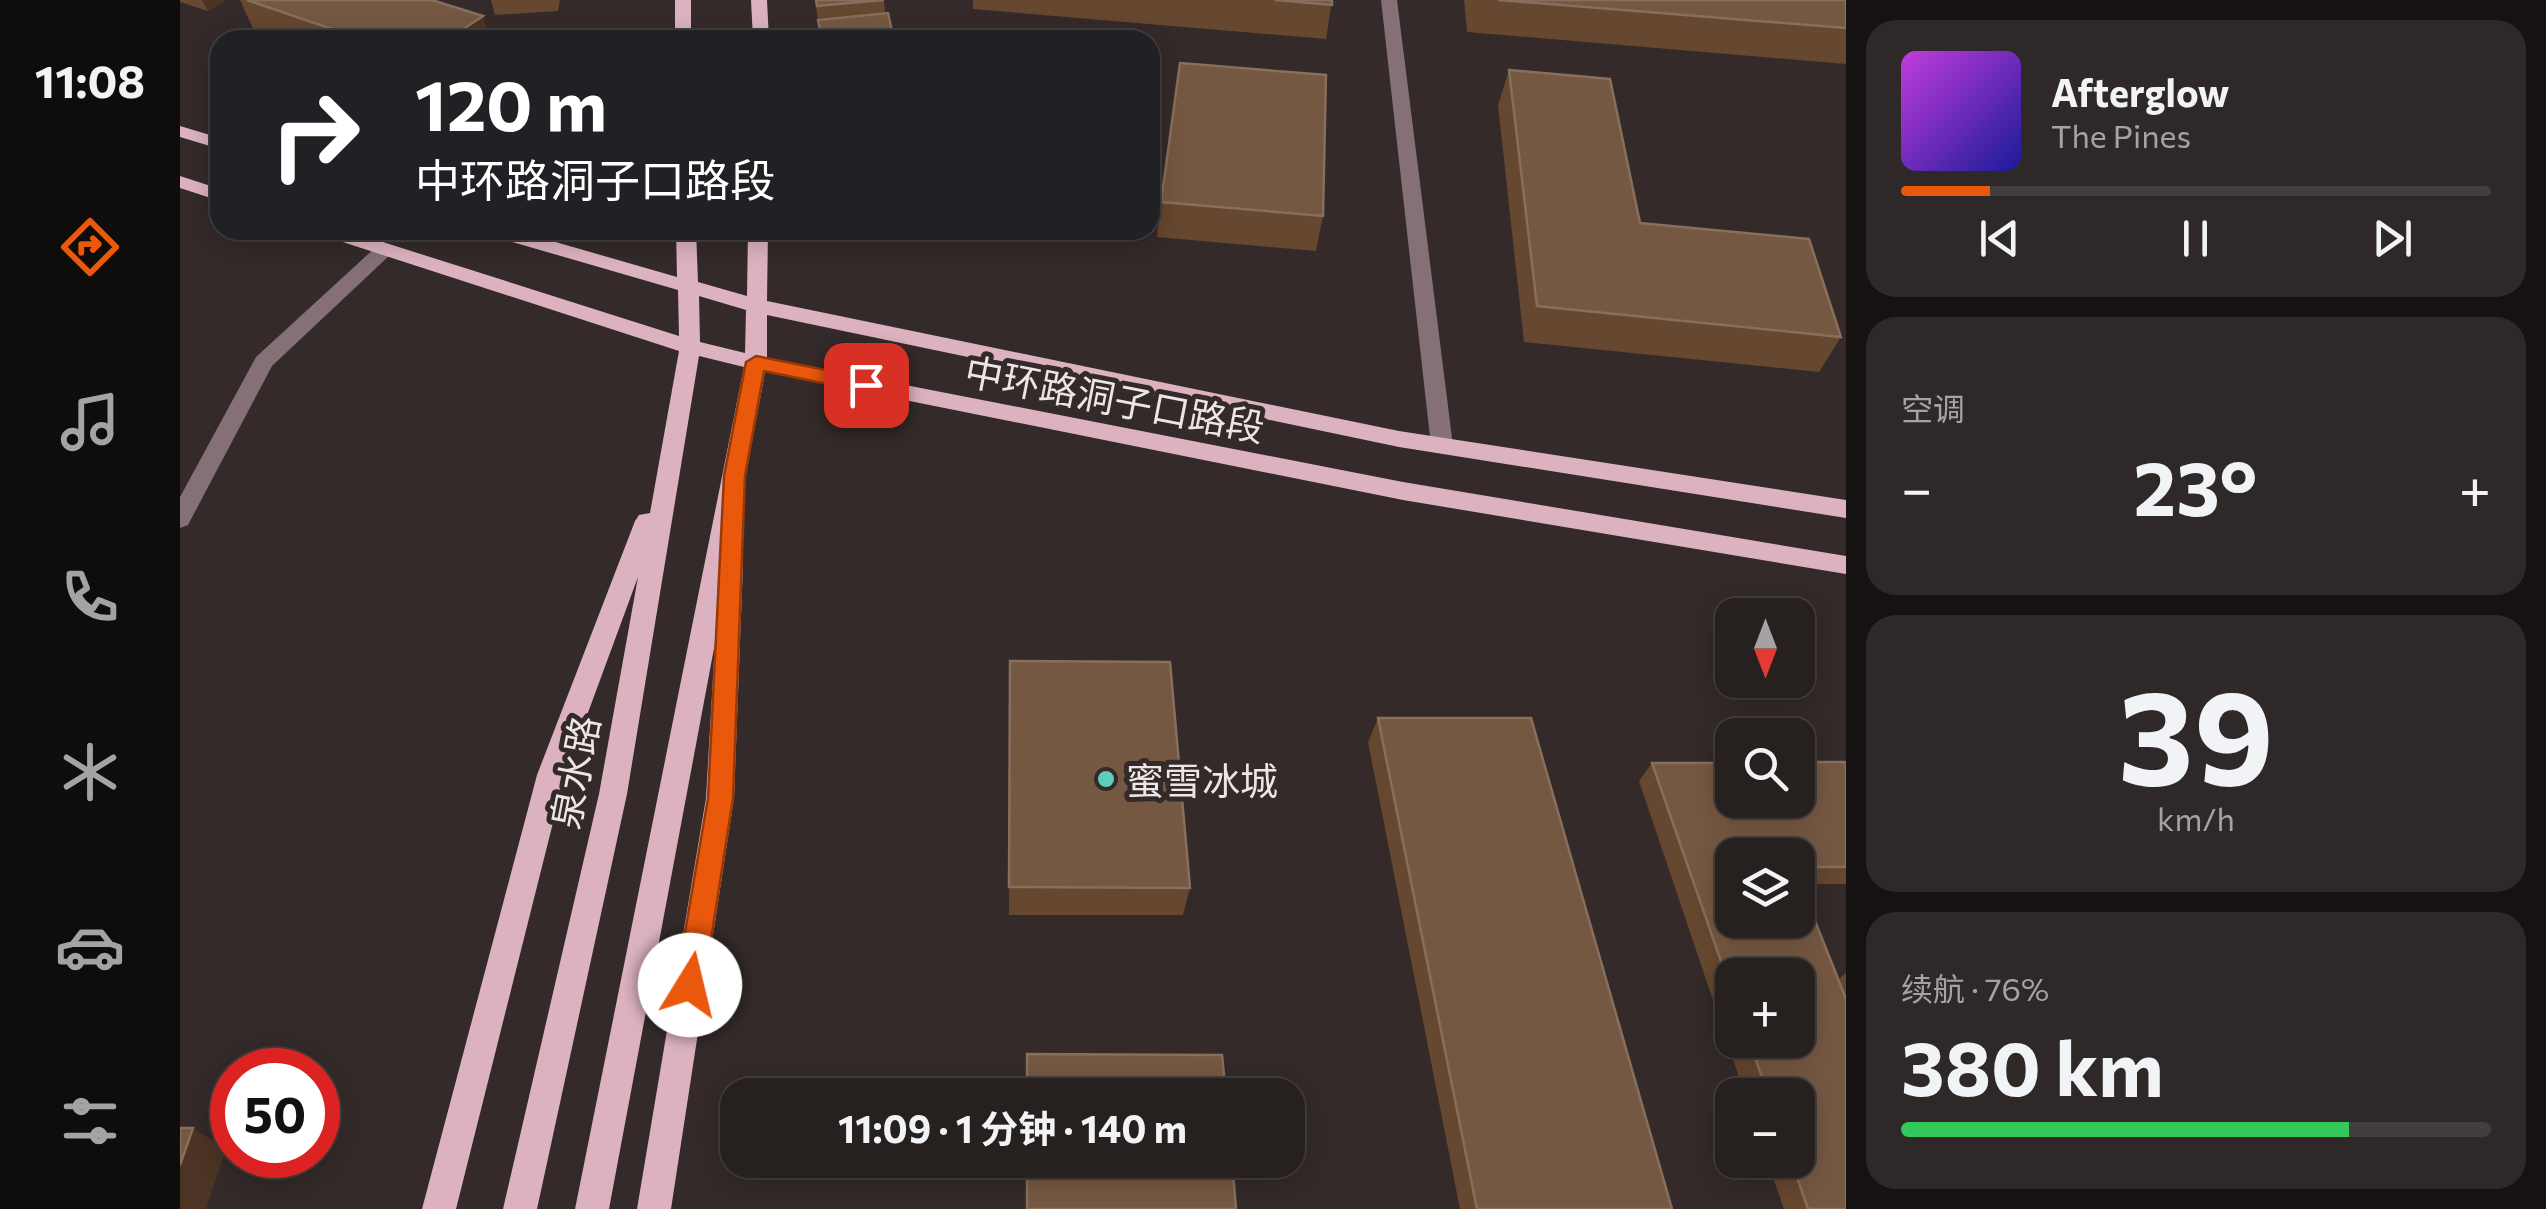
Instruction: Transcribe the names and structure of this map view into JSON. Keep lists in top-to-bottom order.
{
  "streets": {
    "main road": ["中环路洞子口路段", "泉水路"]
  },
  "crossings": [
    ["中环路洞子口路段", "泉水路"]
  ],
  "places": ["蜜雪冰城"],
  "north": "bottom",
  "page": {
    "tabs": "11:08",
    "turn": ["120 m", "中环路洞子口路段"],
    "song": ["Afterglow", "The Pines"],
    "tile": [
      "空调",
      ["39", "km/h"],
      ["续航 · 76%", "380 km"]
    ],
    "heat": ["−", "23°", "+"],
    "map_buttons": ["+", "−"],
    "limit": "50",
    "trip": "11:09 · 1 分钟 · 140 m"
  }
}
